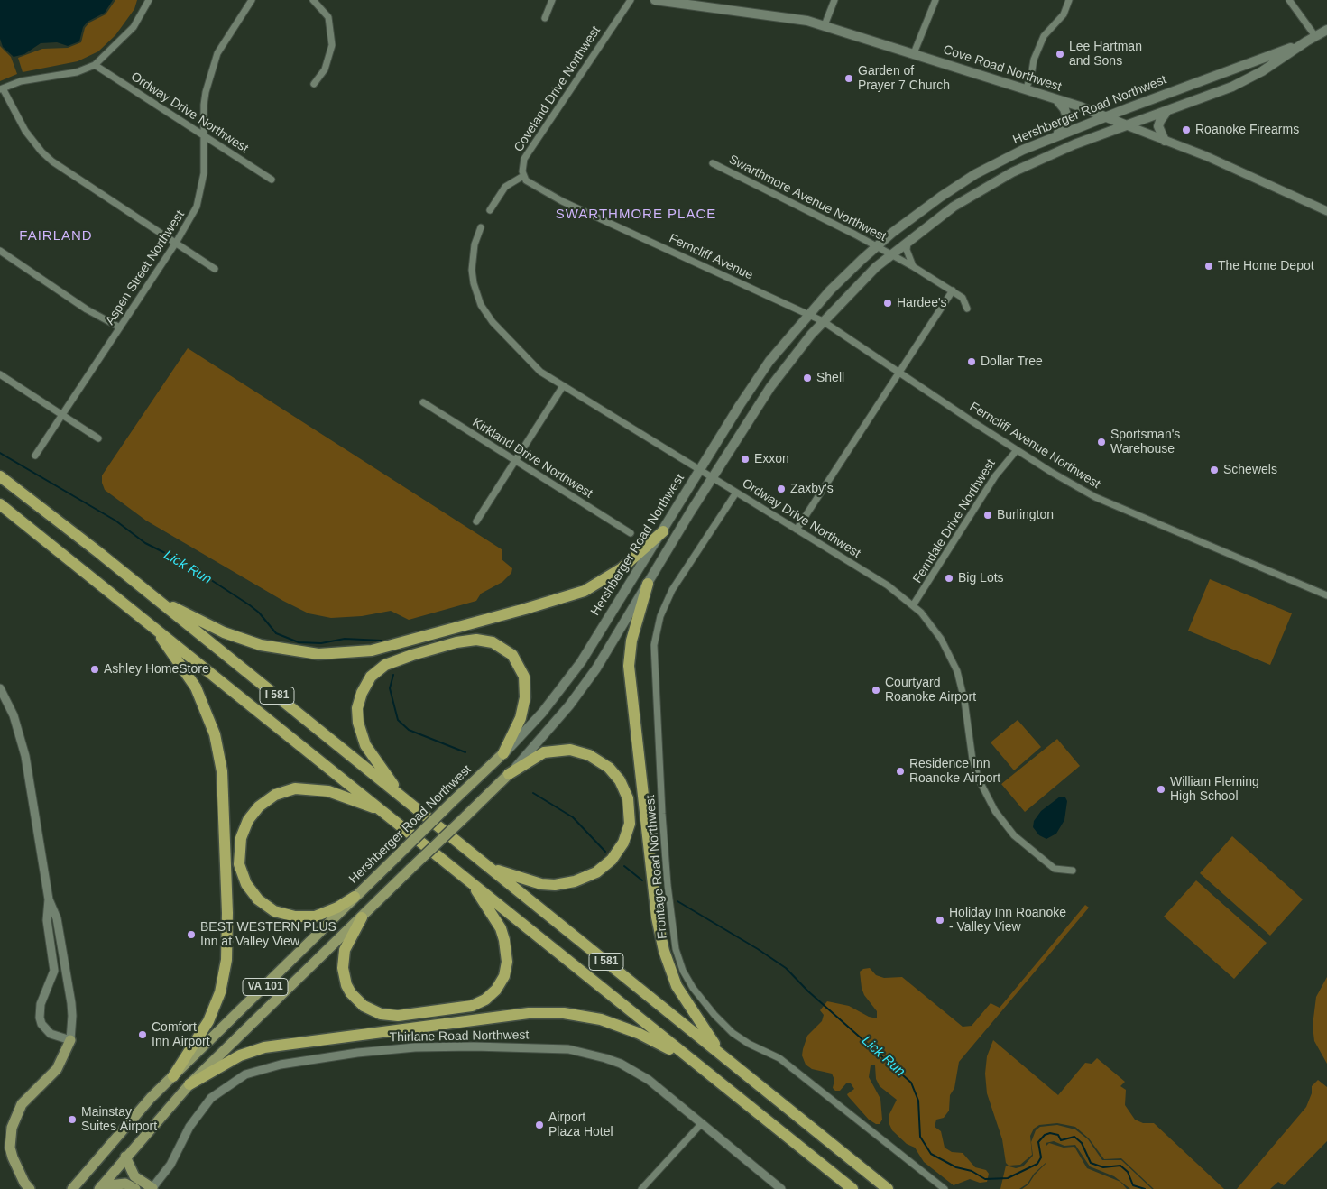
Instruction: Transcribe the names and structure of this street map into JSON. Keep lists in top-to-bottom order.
{
  "streets": {
    "highway": ["I 581"],
    "main road": ["Cove Road Northwest", "Hershberger Road Northwest", "VA 101"],
    "street": [
      "Coveland Drive Northwest",
      "Ordway Drive Northwest",
      "Swarthmore Avenue Northwest",
      "Ferncliff Avenue",
      "Aspen Street Northwest",
      "Ferncliff Avenue Northwest",
      "Kirkland Drive Northwest",
      "Ferndale Drive Northwest",
      "Frontage Road Northwest",
      "Thirlane Road Northwest"
    ]
  },
  "crossings": [
    ["Cove Road Northwest", "Hershberger Road Northwest"],
    ["Coveland Drive Northwest", "Ferncliff Avenue"],
    ["Hershberger Road Northwest", "Ordway Drive Northwest"],
    ["Hershberger Road Northwest", "Swarthmore Avenue Northwest"],
    ["Hershberger Road Northwest", "Ferncliff Avenue Northwest"],
    ["Ordway Drive Northwest", "Aspen Street Northwest"],
    ["Ordway Drive Northwest", "Ferndale Drive Northwest"],
    ["Ordway Drive Northwest", "Frontage Road Northwest"],
    ["Ferncliff Avenue", "Ferncliff Avenue Northwest"],
    ["Ferncliff Avenue Northwest", "Ferndale Drive Northwest"]
  ],
  "districts": ["SWARTHMORE PLACE", "FAIRLAND"],
  "water": ["Lick Run"],
  "places": [
    "Lee Hartman and Sons",
    "Garden of Prayer 7 Church",
    "Roanoke Firearms",
    "The Home Depot",
    "Hardee's",
    "Dollar Tree",
    "Shell",
    "Sportsman's Warehouse",
    "Exxon",
    "Schewels",
    "Zaxby's",
    "Burlington",
    "Big Lots",
    "Ashley HomeStore",
    "Courtyard Roanoke Airport",
    "Residence Inn Roanoke Airport",
    "William Fleming High School",
    "Holiday Inn Roanoke - Valley View",
    "BEST WESTERN PLUS Inn at Valley View",
    "Comfort Inn Airport",
    "Mainstay Suites Airport",
    "Airport Plaza Hotel"
  ]
}
